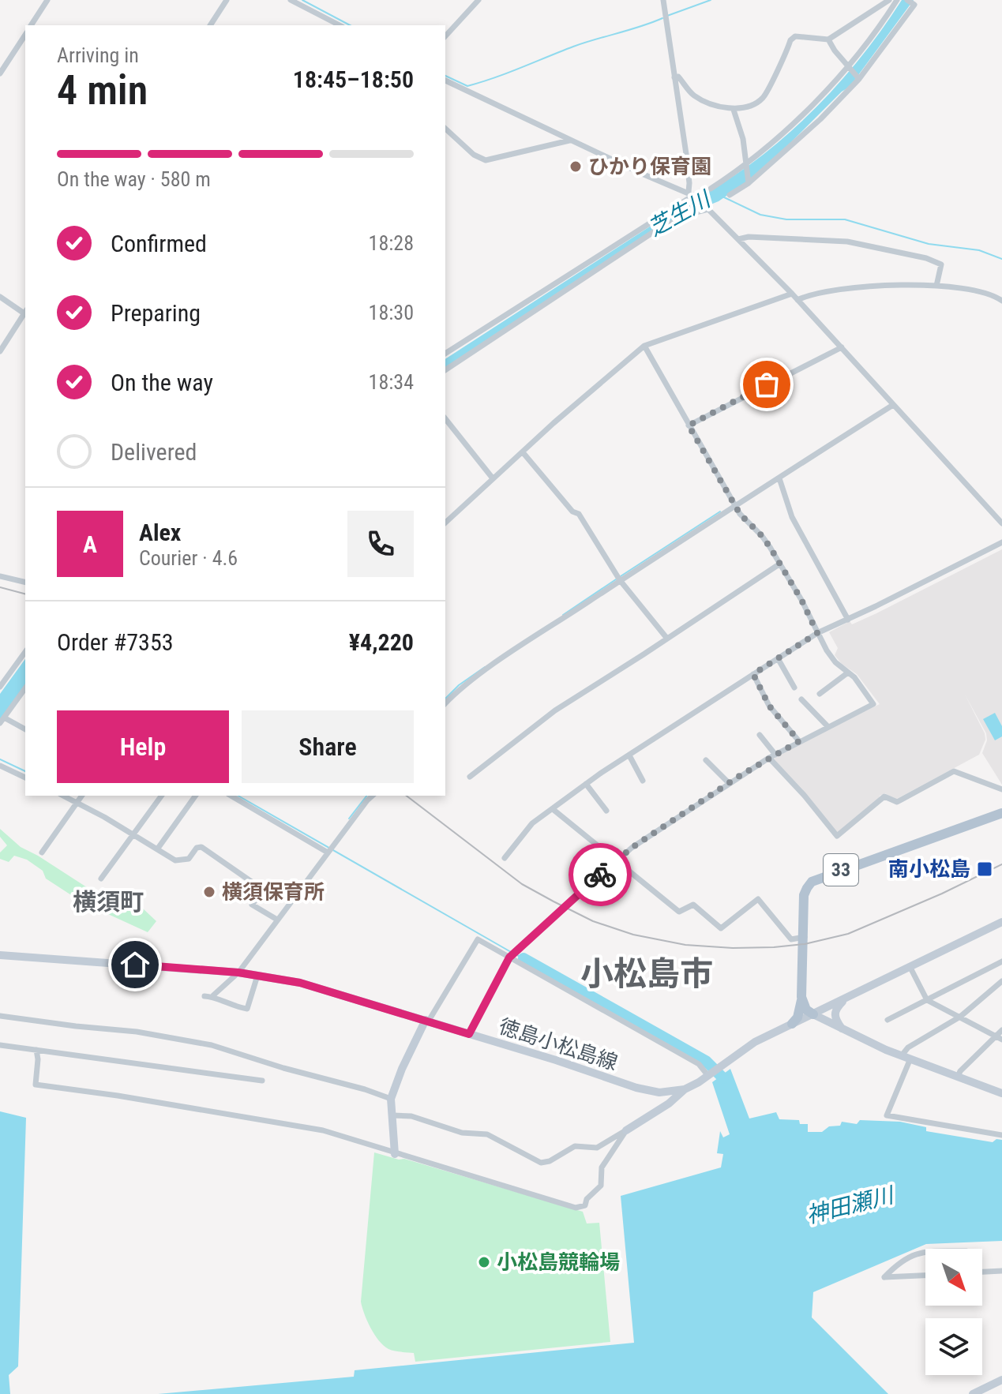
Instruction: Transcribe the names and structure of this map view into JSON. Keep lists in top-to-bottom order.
{
  "streets": {
    "main road": ["33", "徳島小松島線"]
  },
  "crossings": [
    ["33", "徳島小松島線"]
  ],
  "districts": ["横須町", "小松島市"],
  "water": ["芝生川", "神田瀬川"],
  "places": {
    "other": ["ひかり保育園", "横須保育所", "小松島競輪場"],
    "transit": ["南小松島"]
  },
  "north": "bottom right",
  "page": {
    "heading": ["4 min", "Arriving in", "18:45–18:50"],
    "panel": [
      "Alex",
      "Courier · 4.6",
      "Order #7353",
      "¥4,220"
    ],
    "bar": "On the way · 580 m",
    "list": [
      ["Confirmed", "18:28"],
      ["Preparing", "18:30"],
      ["On the way", "18:34"],
      "Delivered"
    ],
    "round": "A",
    "buttons": ["Help", "Share"]
  }
}
